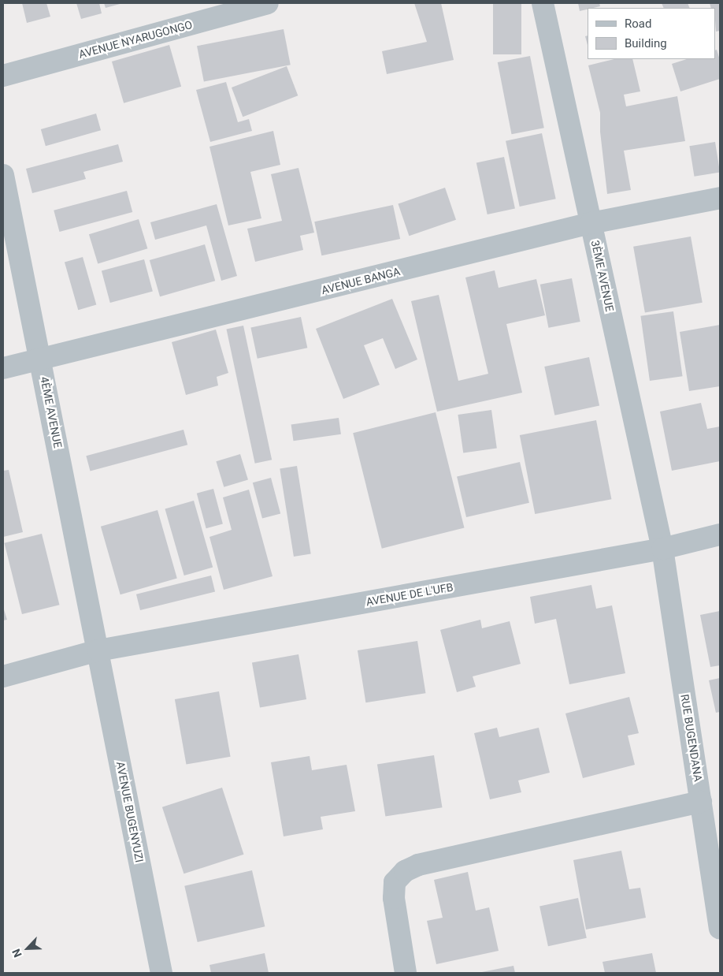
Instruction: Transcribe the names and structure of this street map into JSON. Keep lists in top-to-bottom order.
{
  "streets": {
    "street": [
      "AVENUE NYARUGONGO",
      "3ÈME AVENUE",
      "AVENUE BANGA",
      "4ÈME AVENUE",
      "AVENUE DE L'UFB",
      "RUE BUGENDANA",
      "AVENUE BUGENYUZI"
    ]
  },
  "crossings": [
    ["3ÈME AVENUE", "AVENUE BANGA"],
    ["3ÈME AVENUE", "AVENUE DE L'UFB"],
    ["3ÈME AVENUE", "RUE BUGENDANA"],
    ["AVENUE BANGA", "4ÈME AVENUE"],
    ["4ÈME AVENUE", "AVENUE DE L'UFB"],
    ["4ÈME AVENUE", "AVENUE BUGENYUZI"],
    ["AVENUE DE L'UFB", "RUE BUGENDANA"],
    ["AVENUE DE L'UFB", "AVENUE BUGENYUZI"]
  ],
  "legend": ["Road", "Building"],
  "north": "bottom left"
}
